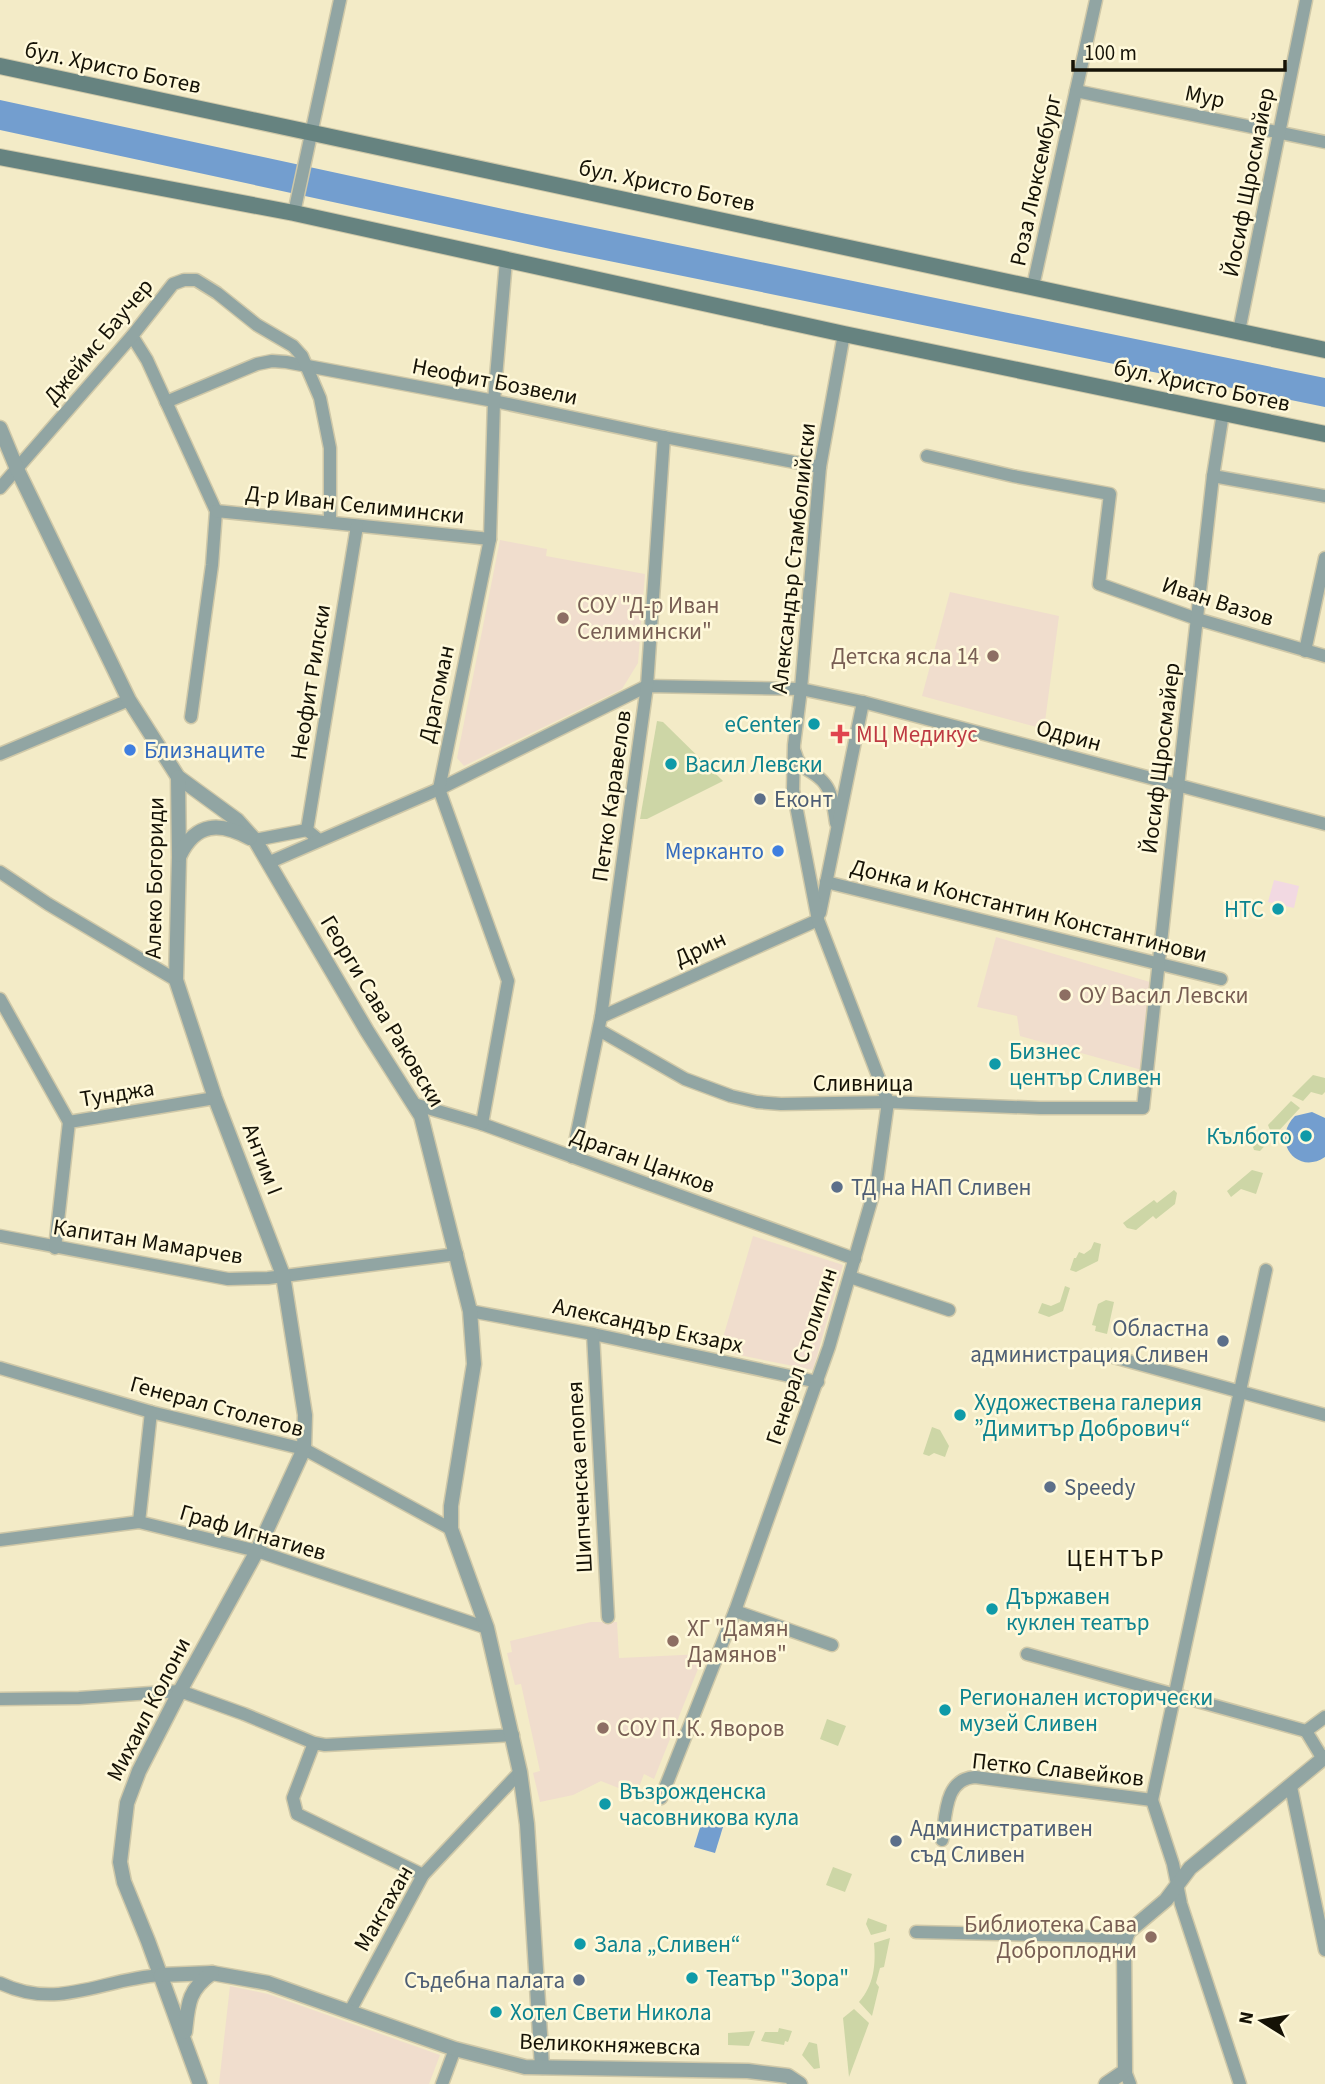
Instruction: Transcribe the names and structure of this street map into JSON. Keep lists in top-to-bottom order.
{
  "streets": {
    "main road": ["бул. Христо Ботев"],
    "street": [
      "Мур",
      "Роза Люксембург",
      "Йосиф Щросмайер",
      "Джеймс Баучер",
      "Неофит Бозвели",
      "Д-р Иван Селимински",
      "Александър Стамболийски",
      "Иван Вазов",
      "Неофит Рилски",
      "Драгоман",
      "Одрин",
      "Петко Каравелов",
      "Алеко Богориди",
      "Донка и Константин Константинови",
      "Дрин",
      "Георги Сава Раковски",
      "Сливница",
      "Тунджа",
      "Антим I",
      "Драган Цанков",
      "Капитан Мамарчев",
      "Александър Екзарх",
      "Генерал Столипин",
      "Генерал Столетов",
      "Шипченска епопея",
      "Граф Игнатиев",
      "Михаил Колони",
      "Петко Славейков",
      "Макгахан",
      "Великокняжевска"
    ]
  },
  "crossings": [
    ["бул. Христо Ботев", "Роза Люксембург"],
    ["бул. Христо Ботев", "Йосиф Щросмайер"],
    ["бул. Христо Ботев", "Александър Стамболийски"],
    ["бул. Христо Ботев", "Драгоман"],
    ["Мур", "Роза Люксембург"],
    ["Мур", "Йосиф Щросмайер"],
    ["Йосиф Щросмайер", "Иван Вазов"],
    ["Йосиф Щросмайер", "Одрин"],
    ["Йосиф Щросмайер", "Донка и Константин Константинови"],
    ["Йосиф Щросмайер", "Сливница"],
    ["Джеймс Баучер", "Неофит Бозвели"],
    ["Джеймс Баучер", "Георги Сава Раковски"],
    ["Неофит Бозвели", "Александър Стамболийски"],
    ["Неофит Бозвели", "Драгоман"],
    ["Неофит Бозвели", "Петко Каравелов"],
    ["Д-р Иван Селимински", "Неофит Рилски"],
    ["Д-р Иван Селимински", "Драгоман"],
    ["Александър Стамболийски", "Одрин"],
    ["Александър Стамболийски", "Дрин"],
    ["Александър Стамболийски", "Генерал Столипин"],
    ["Одрин", "Петко Каравелов"],
    ["Петко Каравелов", "Дрин"],
    ["Петко Каравелов", "Сливница"],
    ["Петко Каравелов", "Драган Цанков"],
    ["Алеко Богориди", "Георги Сава Раковски"],
    ["Алеко Богориди", "Антим I"],
    ["Дрин", "Сливница"],
    ["Дрин", "Генерал Столипин"],
    ["Георги Сава Раковски", "Драган Цанков"],
    ["Георги Сава Раковски", "Капитан Мамарчев"],
    ["Георги Сава Раковски", "Александър Екзарх"],
    ["Георги Сава Раковски", "Генерал Столетов"],
    ["Георги Сава Раковски", "Граф Игнатиев"],
    ["Георги Сава Раковски", "Макгахан"],
    ["Георги Сава Раковски", "Великокняжевска"],
    ["Сливница", "Генерал Столипин"],
    ["Тунджа", "Антим I"],
    ["Тунджа", "Капитан Мамарчев"],
    ["Антим I", "Капитан Мамарчев"],
    ["Антим I", "Генерал Столетов"],
    ["Антим I", "Граф Игнатиев"],
    ["Антим I", "Михаил Колони"],
    ["Драган Цанков", "Генерал Столипин"],
    ["Александър Екзарх", "Генерал Столипин"],
    ["Александър Екзарх", "Шипченска епопея"],
    ["Граф Игнатиев", "Михаил Колони"],
    ["Михаил Колони", "Великокняжевска"],
    ["Макгахан", "Великокняжевска"]
  ],
  "districts": ["ЦЕНТЪР"],
  "places": {
    "other": [
      "СОУ \"Д-р Иван Селимински\"",
      "Детска ясла 14",
      "eCenter",
      "Близнаците",
      "Васил Левски",
      "Еконт",
      "Мерканто",
      "НТС",
      "ОУ Васил Левски",
      "Бизнес център Сливен",
      "Кълбото",
      "ТД на НАП Сливен",
      "Областна администрация Сливен",
      "Художествена галерия ”Димитър Добрович“",
      "Speedy",
      "Държавен куклен театър",
      "ХГ \"Дамян Дамянов\"",
      "Регионален исторически музей Сливен",
      "СОУ П. К. Яворов",
      "Възрожденска часовникова кула",
      "Административен съд Сливен",
      "Библиотека Сава Доброплодни",
      "Зала „Сливен“",
      "Театър \"Зора\"",
      "Съдебна палата",
      "Хотел Свети Никола"
    ],
    "health": ["МЦ Медикус"]
  },
  "scale_bar": "100 m",
  "north": "left"
}
